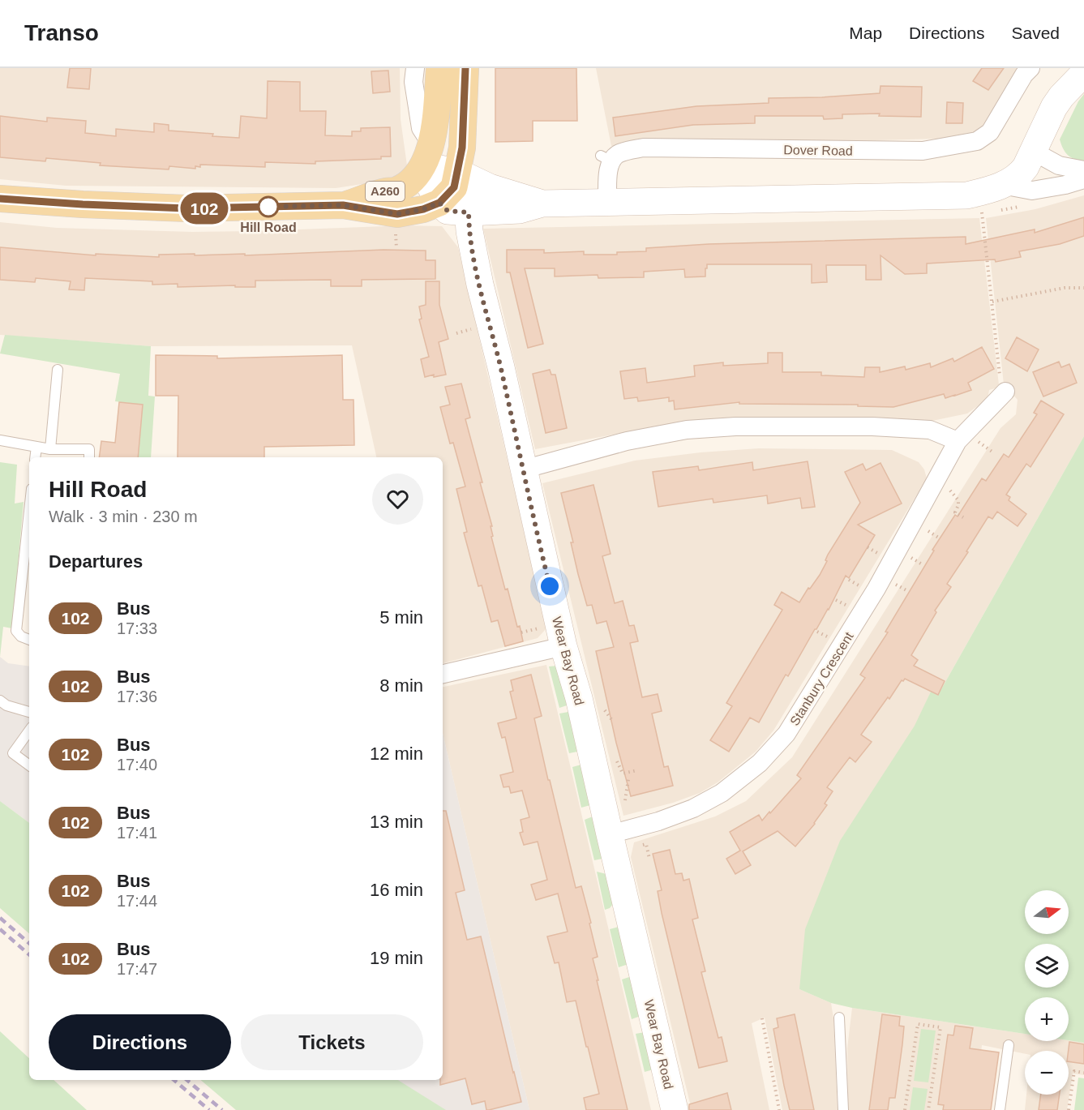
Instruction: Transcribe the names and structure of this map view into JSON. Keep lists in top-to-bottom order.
{
  "streets": {
    "main road": ["A260"],
    "street": ["Dover Road", "Wear Bay Road", "Stanbury Crescent"]
  },
  "crossings": [
    ["Wear Bay Road", "Stanbury Crescent"]
  ],
  "places": ["Hill Road"],
  "lines": ["bus line 102"],
  "north": "right",
  "page": {
    "header": "Transo",
    "nav": ["Map", "Directions", "Saved"],
    "on_map": "102",
    "heading": [
      ["Hill Road", "Walk · 3 min · 230 m"],
      "Departures"
    ],
    "list": [
      {
        "mark": "102",
        "name": "Bus",
        "note": "17:33",
        "value": "5 min"
      },
      {
        "mark": "102",
        "name": "Bus",
        "note": "17:36",
        "value": "8 min"
      },
      {
        "mark": "102",
        "name": "Bus",
        "note": "17:40",
        "value": "12 min"
      },
      {
        "mark": "102",
        "name": "Bus",
        "note": "17:41",
        "value": "13 min"
      },
      {
        "mark": "102",
        "name": "Bus",
        "note": "17:44",
        "value": "16 min"
      },
      {
        "mark": "102",
        "name": "Bus",
        "note": "17:47",
        "value": "19 min"
      }
    ],
    "map_buttons": ["+", "−"],
    "buttons": ["Directions", "Tickets"]
  }
}
